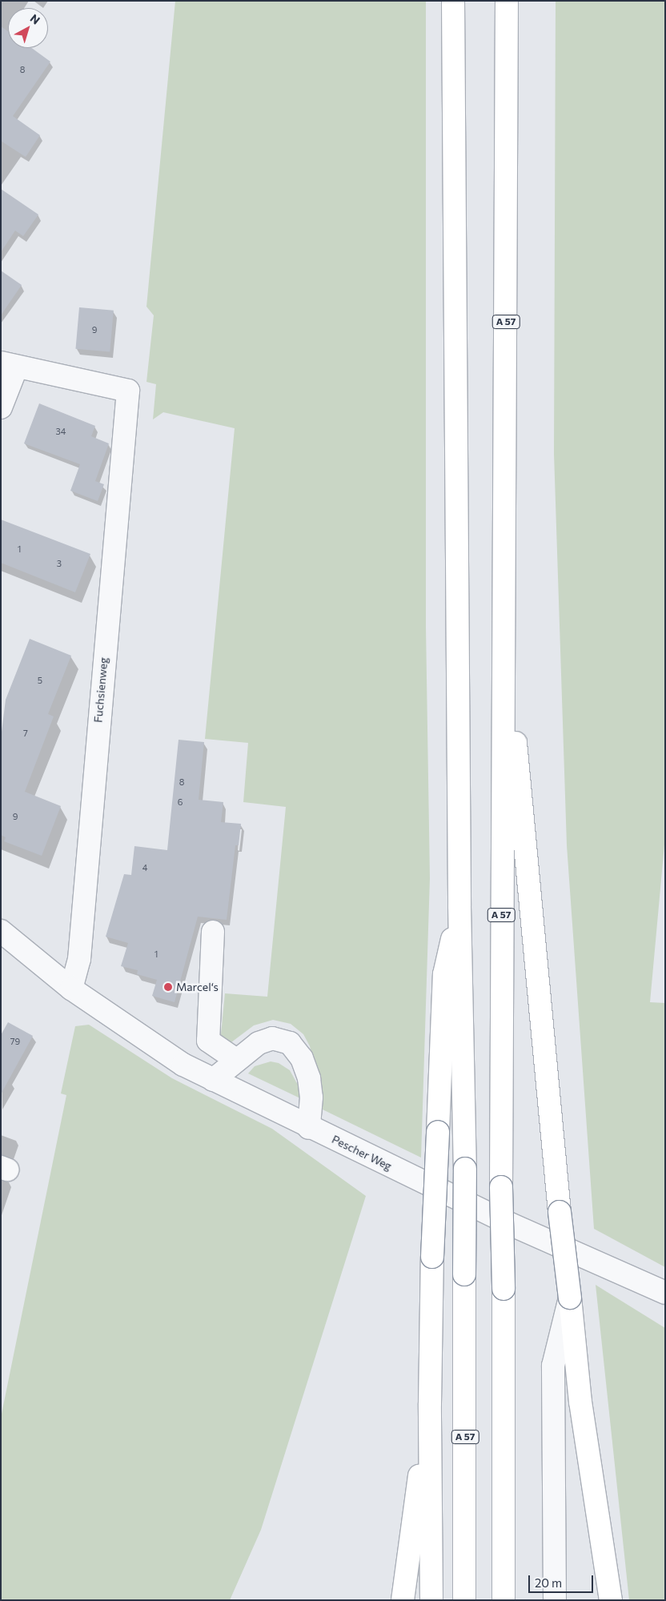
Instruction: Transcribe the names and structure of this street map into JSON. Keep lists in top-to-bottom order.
{
  "streets": {
    "highway": ["A 57"],
    "street": ["Fuchsienweg", "Pescher Weg"]
  },
  "crossings": [
    ["Fuchsienweg", "Pescher Weg"]
  ],
  "places": ["Marcel‘s"],
  "house_numbers": [
    "8",
    "9",
    "34",
    "1",
    "3",
    "5",
    "7",
    "8",
    "6",
    "9",
    "4",
    "1",
    "79"
  ],
  "scale_bar": "20 m",
  "north": "top right"
}
